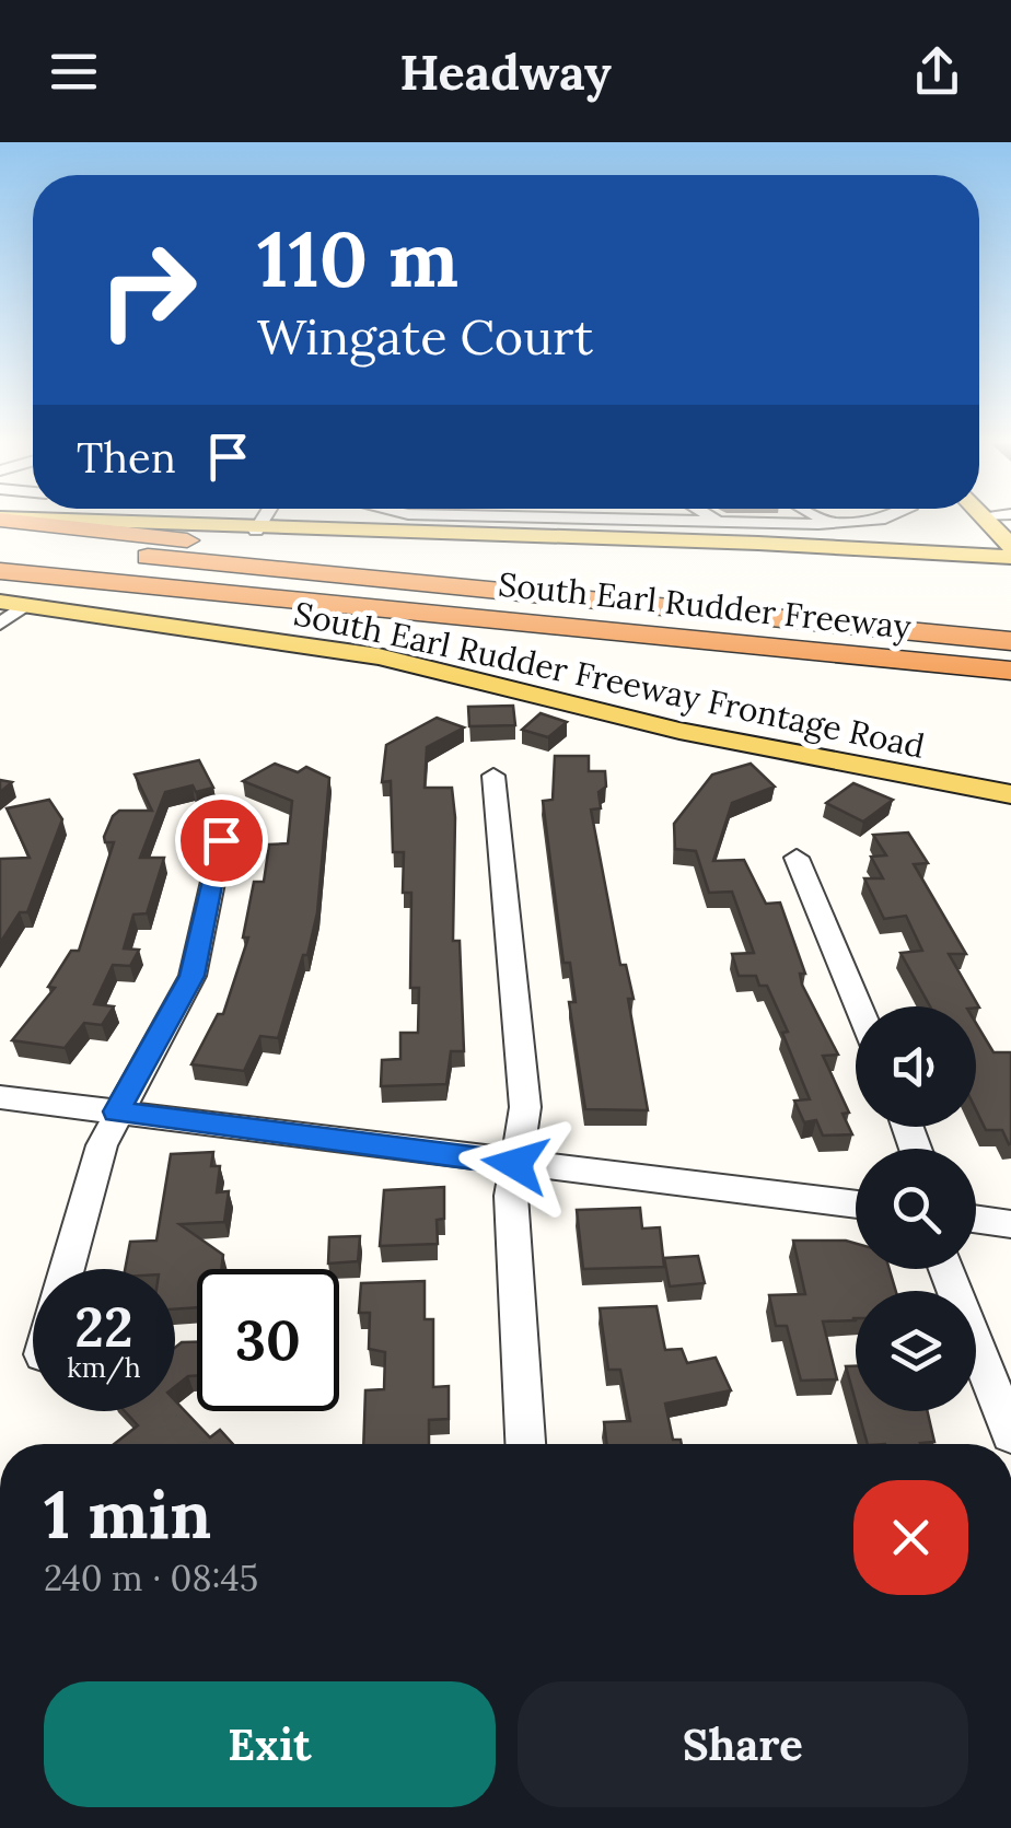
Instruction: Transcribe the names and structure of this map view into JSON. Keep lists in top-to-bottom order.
{
  "streets": {
    "highway": ["South Earl Rudder Freeway"],
    "main road": ["South Earl Rudder Freeway Frontage Road"]
  },
  "page": {
    "header": "Headway",
    "turn": ["110 m", "Wingate Court"],
    "then": "Then",
    "speed": "22 km/h",
    "limit": "30",
    "heading": ["1 min", "240 m · 08:45"],
    "buttons": ["Exit", "Share"]
  }
}
